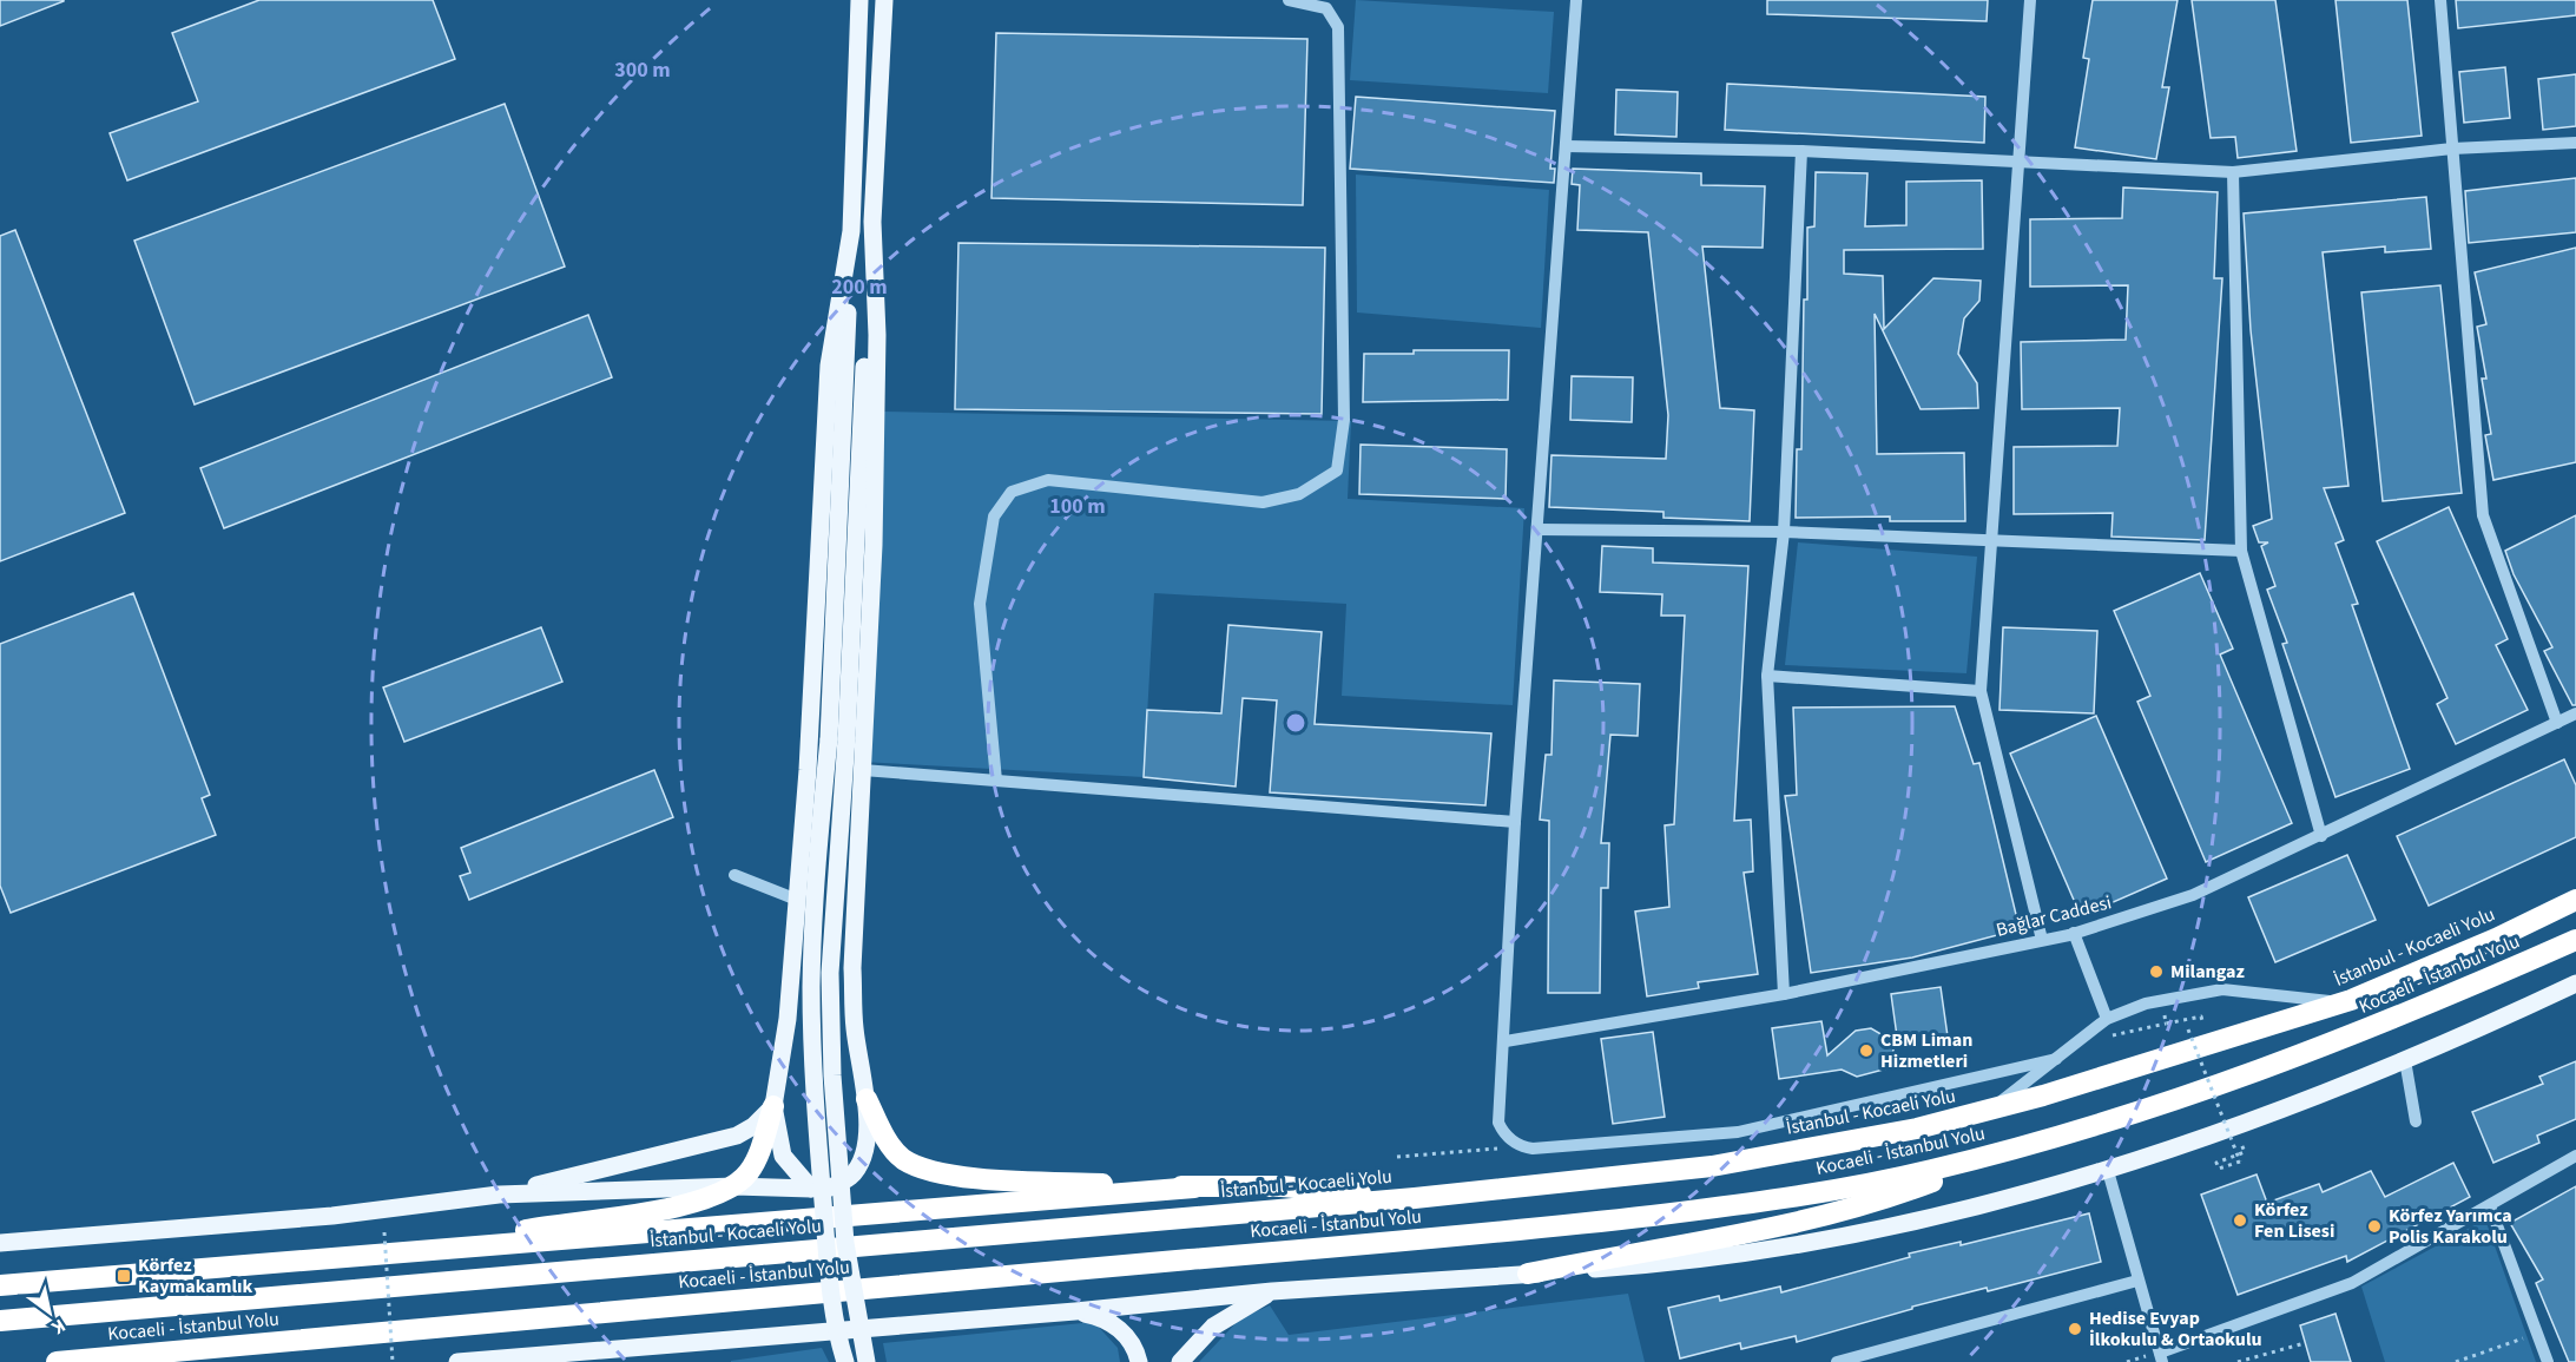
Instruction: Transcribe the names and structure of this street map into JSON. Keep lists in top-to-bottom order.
{
  "streets": {
    "highway": ["İstanbul - Kocaeli Yolu", "Kocaeli - İstanbul Yolu"],
    "street": ["Bağlar Caddesi"]
  },
  "places": {
    "other": [
      "Milangaz",
      "CBM Liman Hizmetleri",
      "Körfez Fen Lisesi",
      "Körfez Yarımca Polis Karakolu",
      "Hedise Evyap İlkokulu & Ortaokulu"
    ],
    "transit": ["Körfez Kaymakamlık"]
  },
  "north": "bottom right",
  "rings": ["300 m", "200 m", "100 m"]
}
